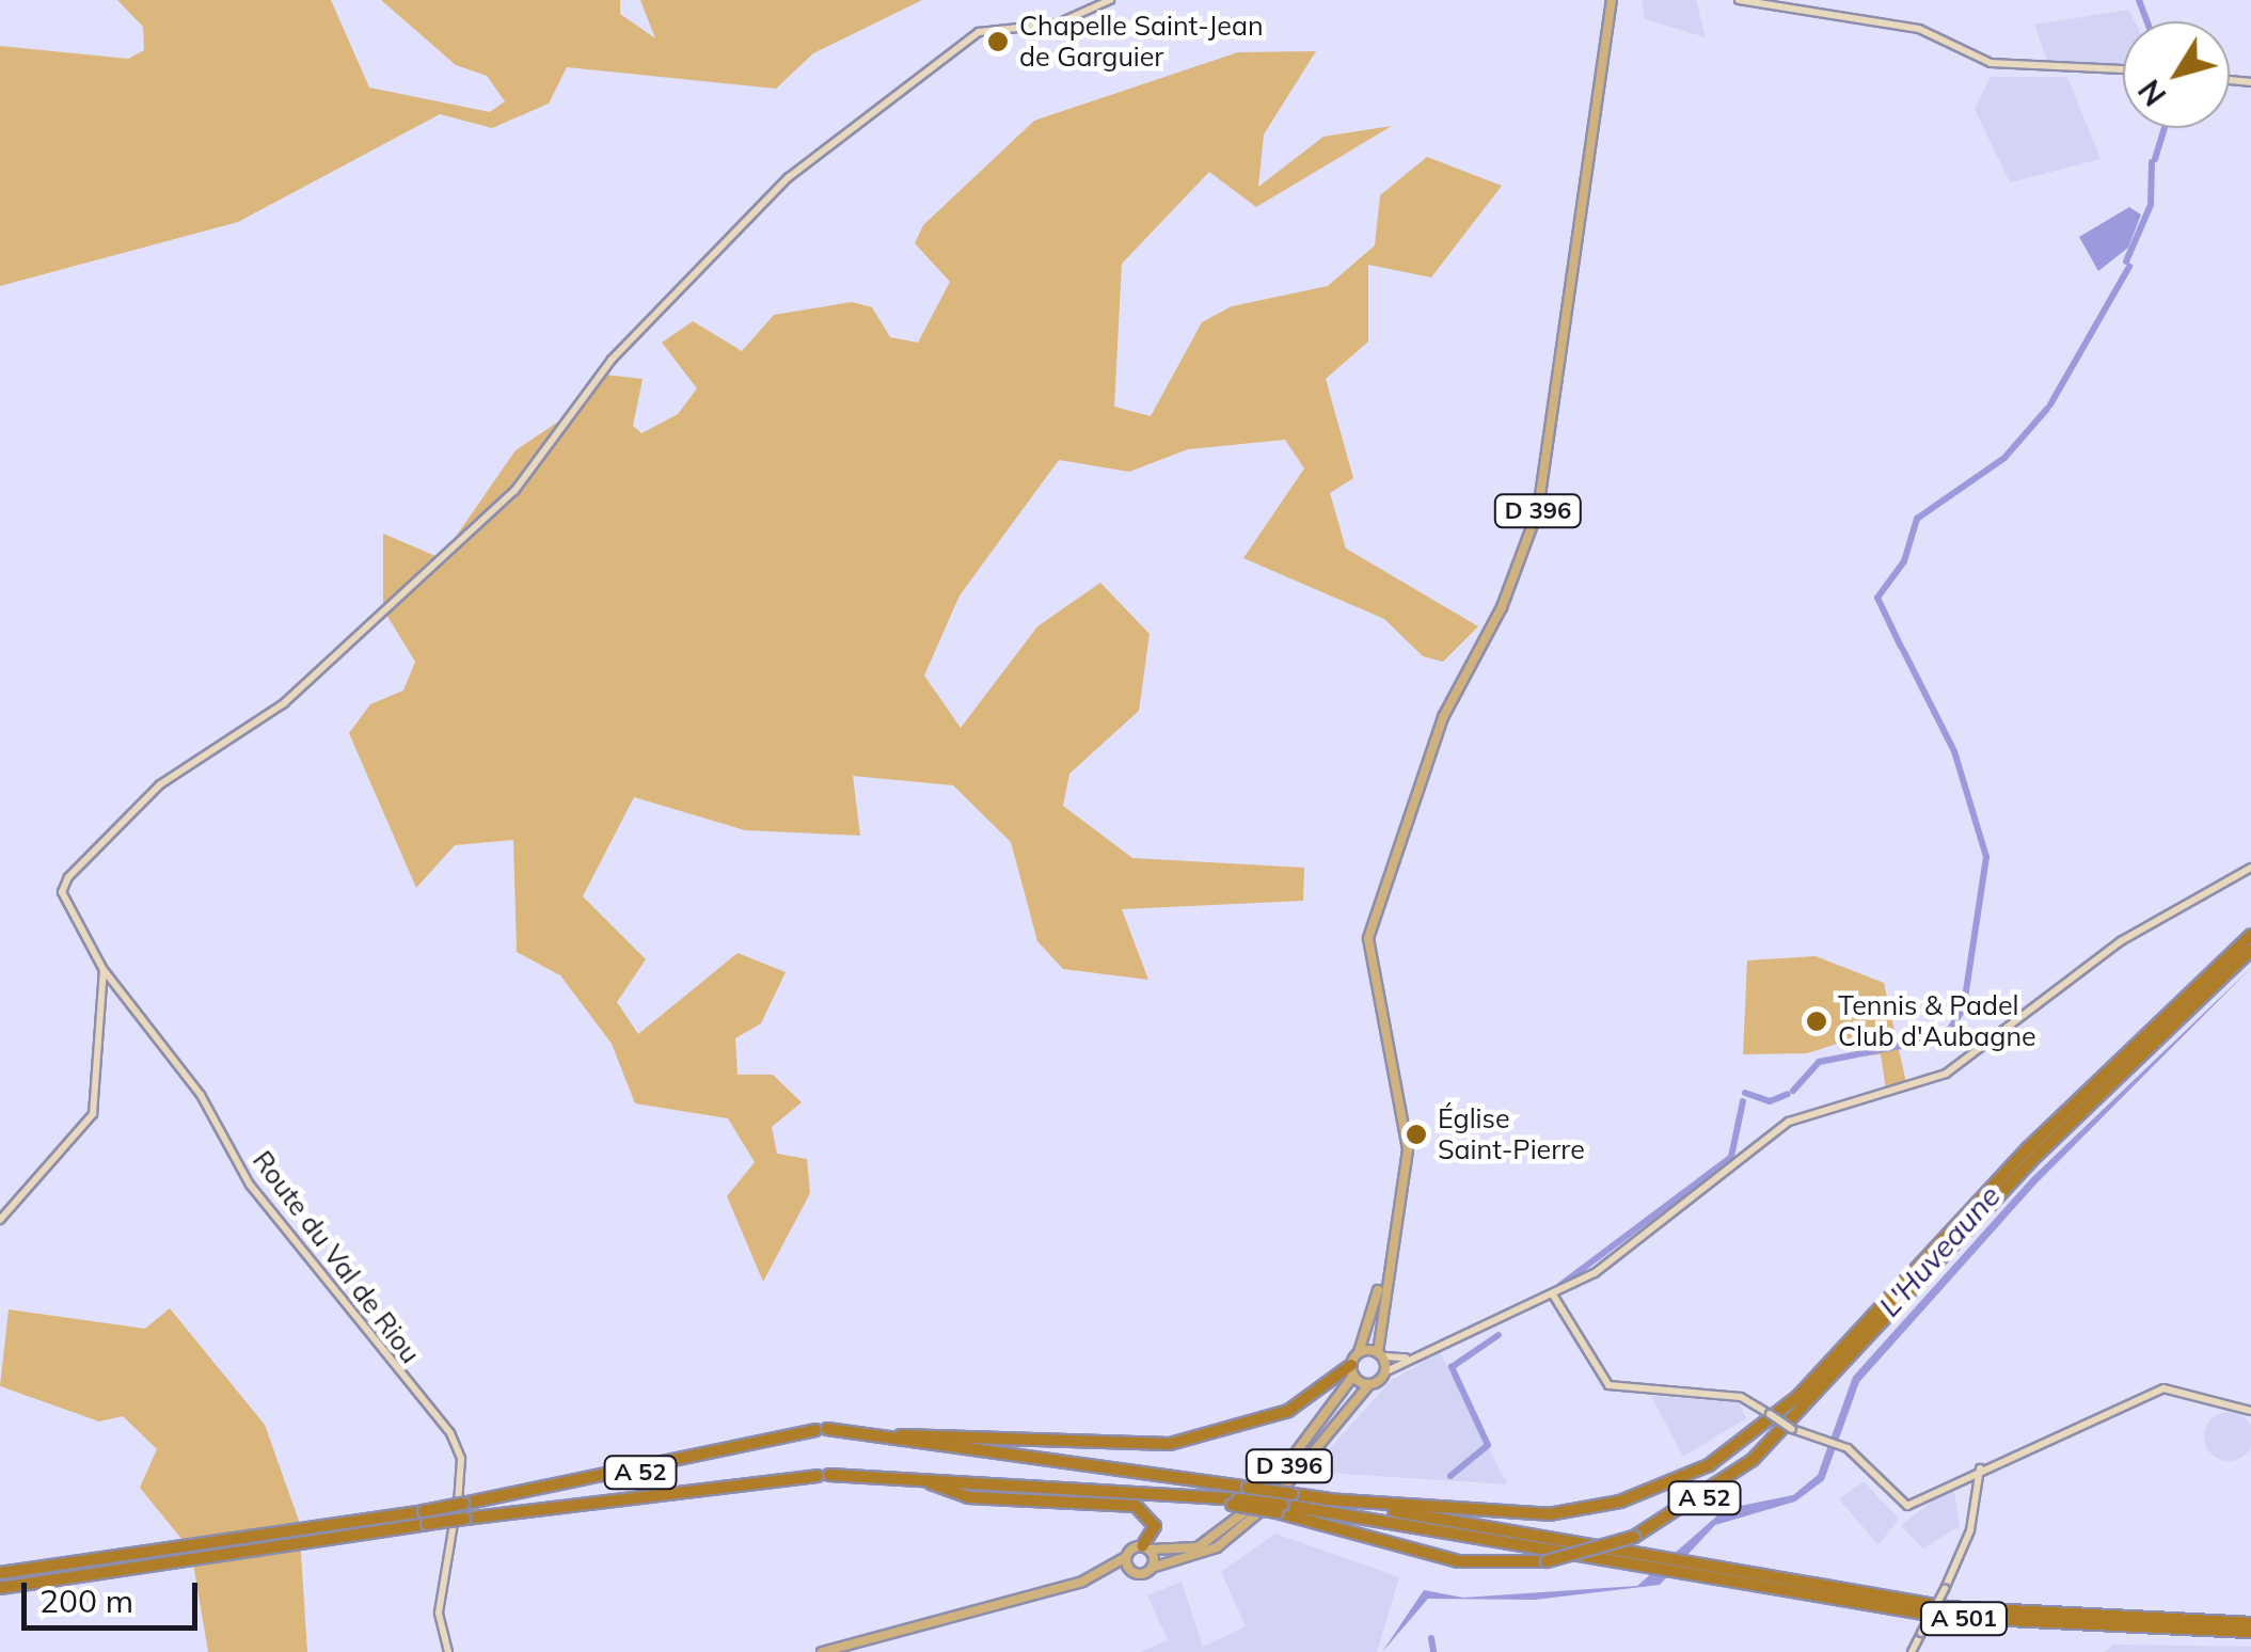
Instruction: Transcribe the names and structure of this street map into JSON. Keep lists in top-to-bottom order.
{
  "streets": {
    "highway": ["A 52", "A 501"],
    "main road": ["D 396"],
    "street": ["Route du Val de Riou"]
  },
  "crossings": [
    ["A 52", "A 501"]
  ],
  "water": ["L'Huveaune"],
  "places": ["Chapelle Saint-Jean de Garguier", "Tennis & Padel Club d'Aubagne", "Église Saint-Pierre"],
  "scale_bar": "200 m",
  "north": "bottom left"
}
